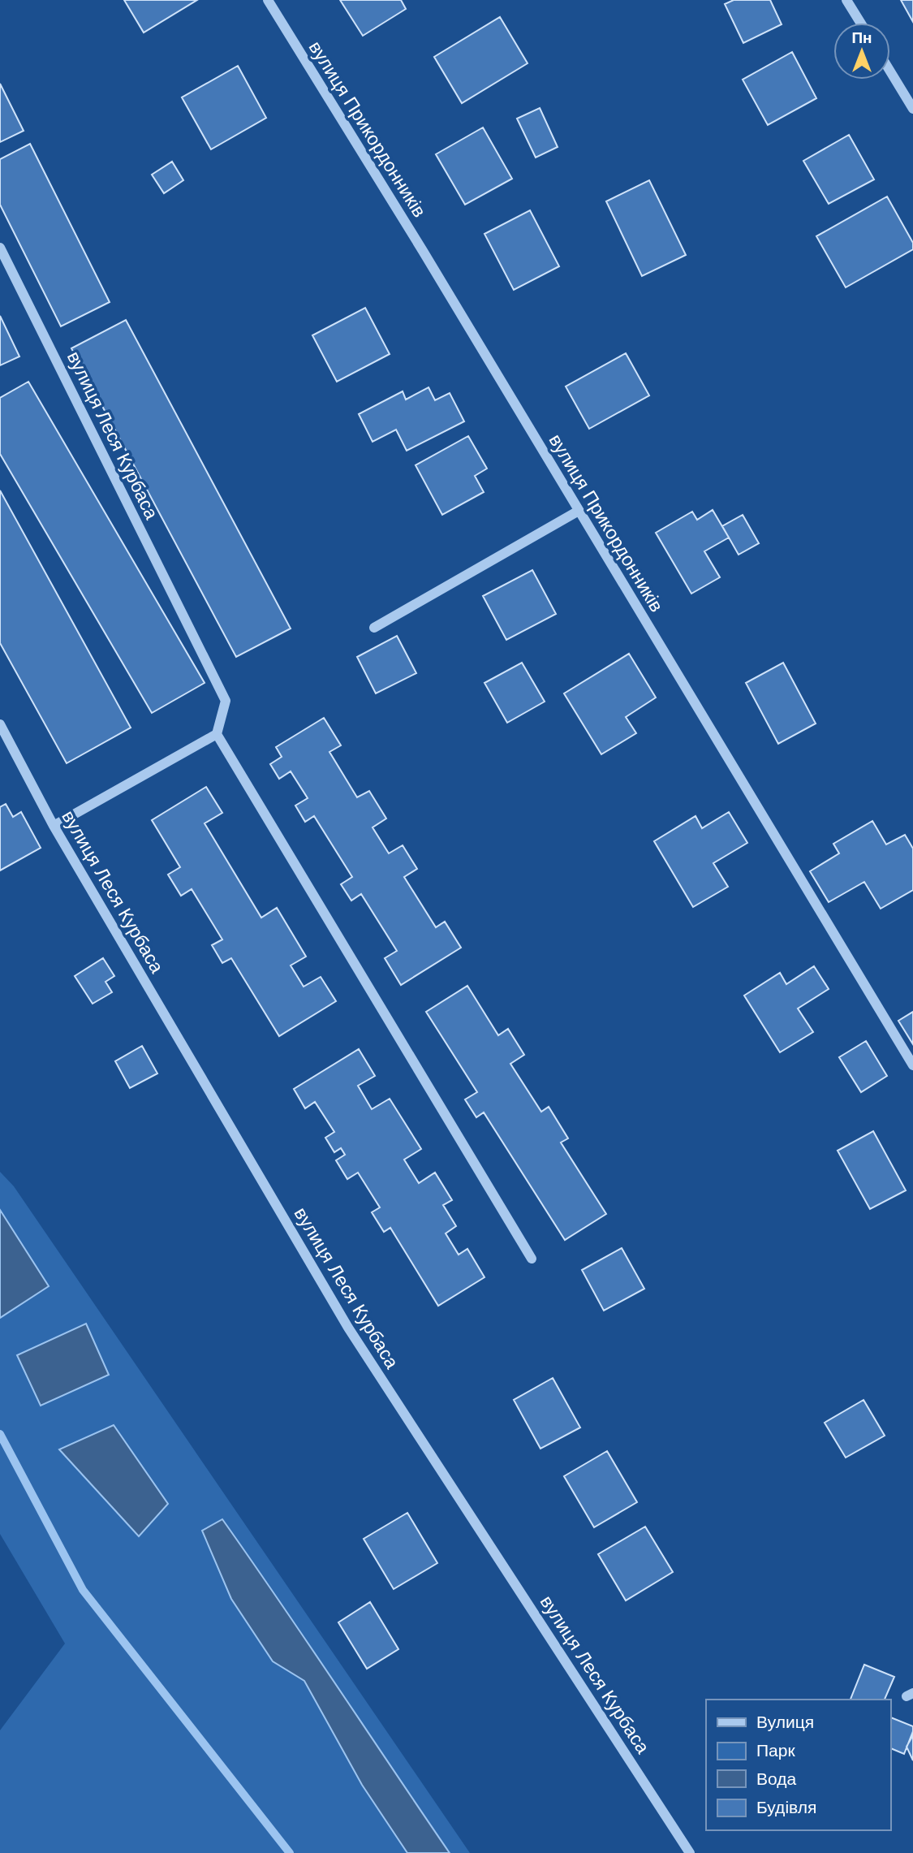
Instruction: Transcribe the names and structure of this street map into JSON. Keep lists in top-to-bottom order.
{
  "streets": {
    "street": ["вулиця Прикордонників", "вулиця Леся Курбаса"]
  },
  "legend": [
    "Вулиця",
    "Парк",
    "Вода",
    "Будівля"
  ],
  "north": "top"
}
